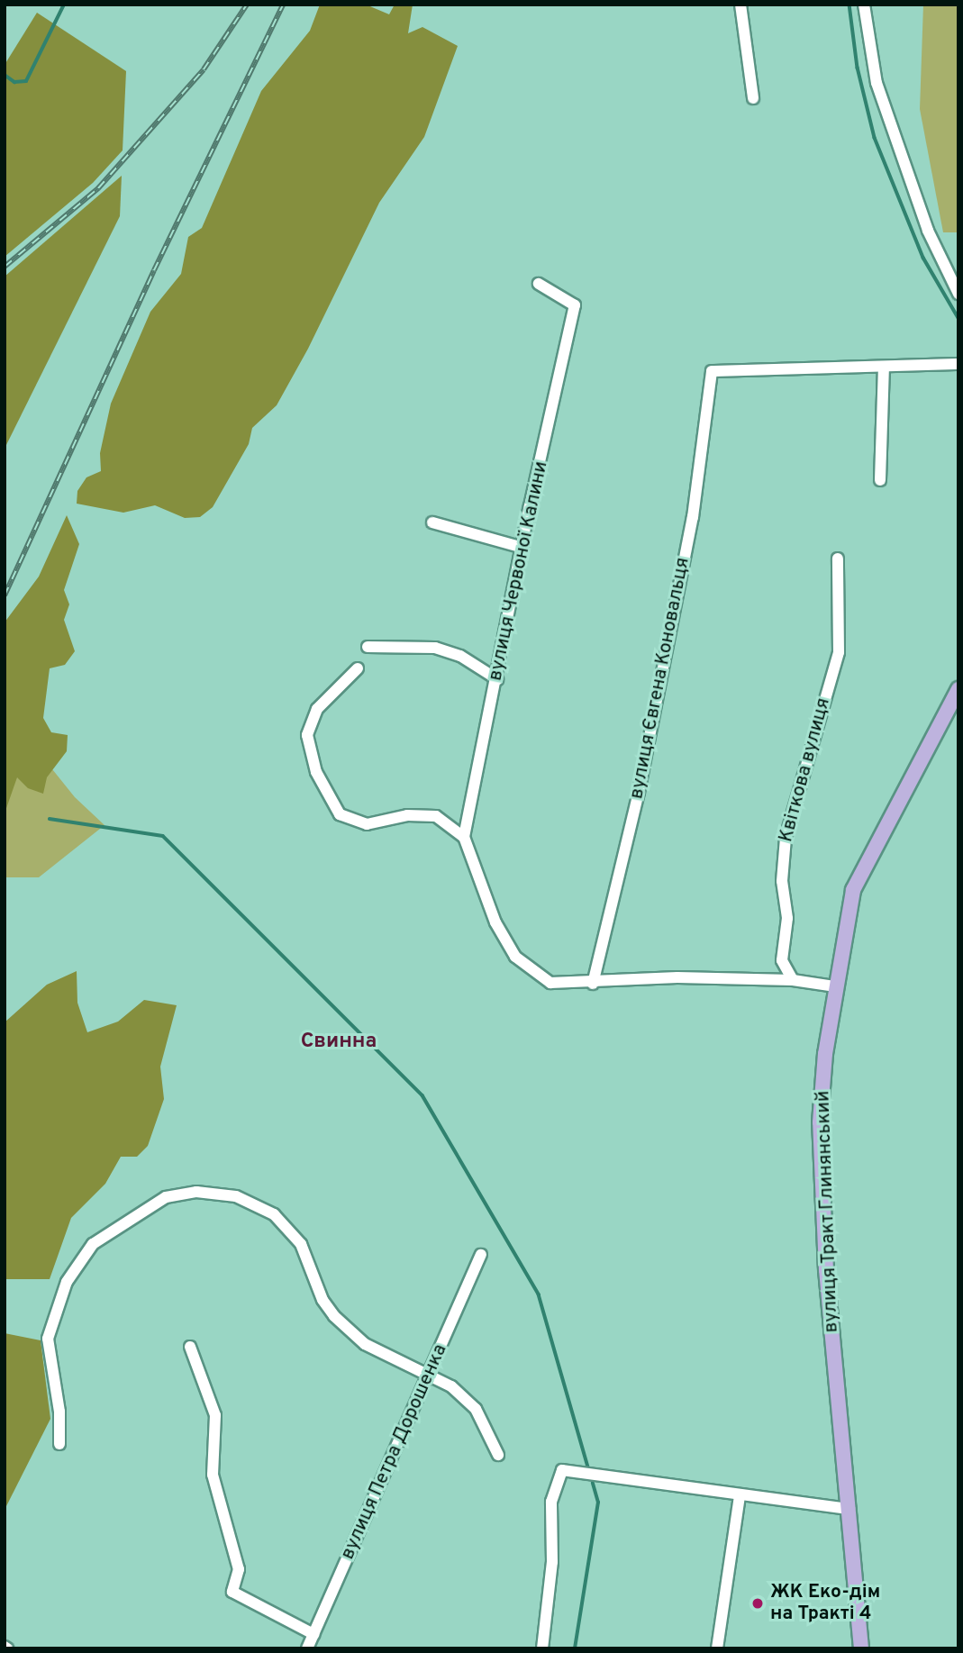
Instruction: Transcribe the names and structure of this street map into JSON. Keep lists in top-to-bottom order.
{
  "streets": {
    "main road": ["вулиця Тракт Глинянський"],
    "street": [
      "вулиця Червоної Калини",
      "вулиця Євгена Коновальця",
      "Квіткова вулиця",
      "вулиця Петра Дорошенка"
    ]
  },
  "districts": ["Свинна"],
  "places": ["ЖК Еко-дім на Тракті 4"]
}
